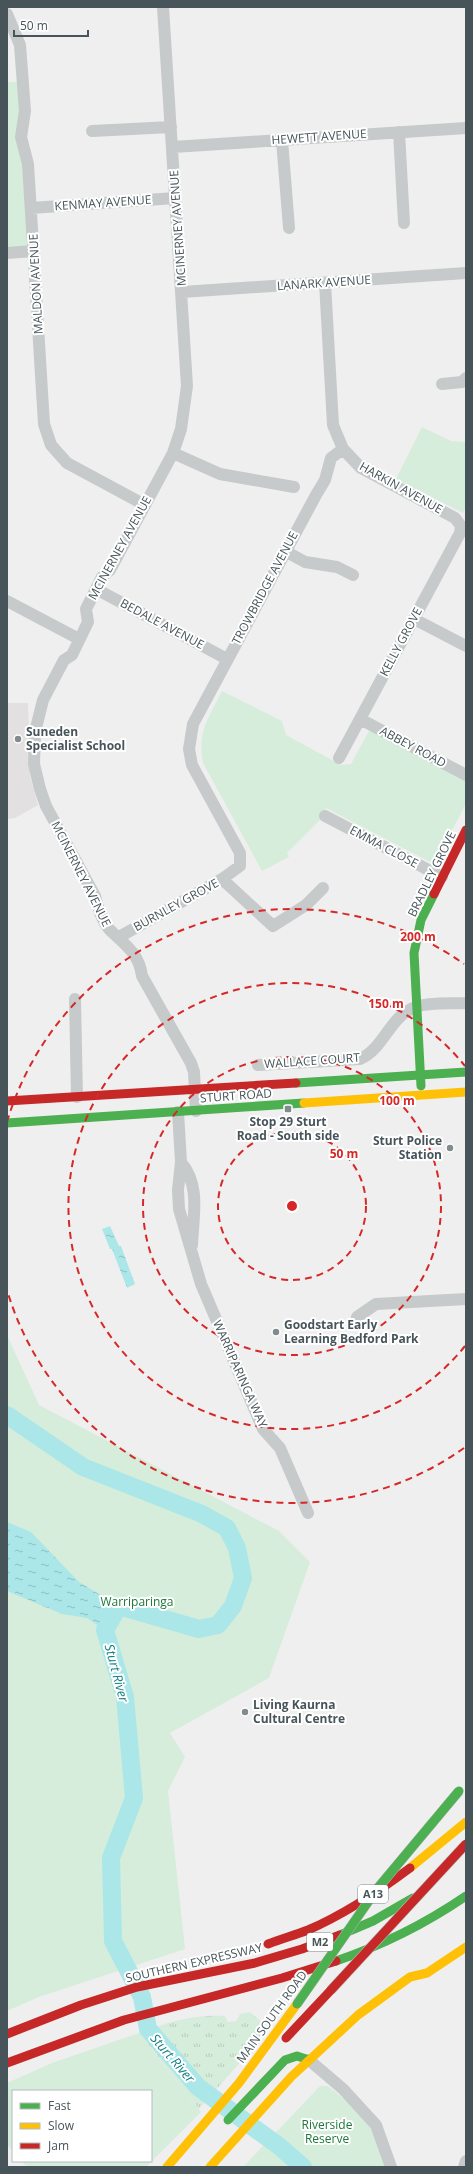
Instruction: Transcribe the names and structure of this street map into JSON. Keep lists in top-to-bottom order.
{
  "streets": {
    "main road": [
      "BRADLEY GROVE",
      "STURT ROAD",
      "A13",
      "M2",
      "SOUTHERN EXPRESSWAY",
      "MAIN SOUTH ROAD"
    ],
    "street": [
      "HEWETT AVENUE",
      "KENMAY AVENUE",
      "MCINERNEY AVENUE",
      "LANARK AVENUE",
      "MALDON AVENUE",
      "HARKIN AVENUE",
      "TROWBRIDGE AVENUE",
      "BEDALE AVENUE",
      "KELLY GROVE",
      "ABBEY ROAD",
      "EMMA CLOSE",
      "BURNLEY GROVE",
      "WALLACE COURT",
      "WARRIPARINGA WAY"
    ]
  },
  "crossings": [
    ["HEWETT AVENUE", "MCINERNEY AVENUE"],
    ["KENMAY AVENUE", "MCINERNEY AVENUE"],
    ["KENMAY AVENUE", "MALDON AVENUE"],
    ["MCINERNEY AVENUE", "LANARK AVENUE"],
    ["MCINERNEY AVENUE", "MALDON AVENUE"],
    ["MCINERNEY AVENUE", "BEDALE AVENUE"],
    ["MCINERNEY AVENUE", "BURNLEY GROVE"],
    ["MCINERNEY AVENUE", "STURT ROAD"],
    ["HARKIN AVENUE", "TROWBRIDGE AVENUE"],
    ["HARKIN AVENUE", "KELLY GROVE"],
    ["TROWBRIDGE AVENUE", "BEDALE AVENUE"],
    ["TROWBRIDGE AVENUE", "BURNLEY GROVE"],
    ["KELLY GROVE", "ABBEY ROAD"],
    ["EMMA CLOSE", "BRADLEY GROVE"],
    ["BRADLEY GROVE", "WALLACE COURT"],
    ["BRADLEY GROVE", "STURT ROAD"],
    ["STURT ROAD", "WARRIPARINGA WAY"]
  ],
  "water": ["Sturt River"],
  "parks": ["Warriparinga", "Riverside Reserve"],
  "places": {
    "other": [
      "Suneden Specialist School",
      "Sturt Police Station",
      "Goodstart Early Learning Bedford Park",
      "Living Kaurna Cultural Centre"
    ],
    "transit": ["Stop 29 Sturt Road - South side"]
  },
  "legend": ["Fast", "Slow", "Jam"],
  "scale_bar": "50 m",
  "rings": [
    "200 m",
    "150 m",
    "100 m",
    "50 m"
  ]
}
